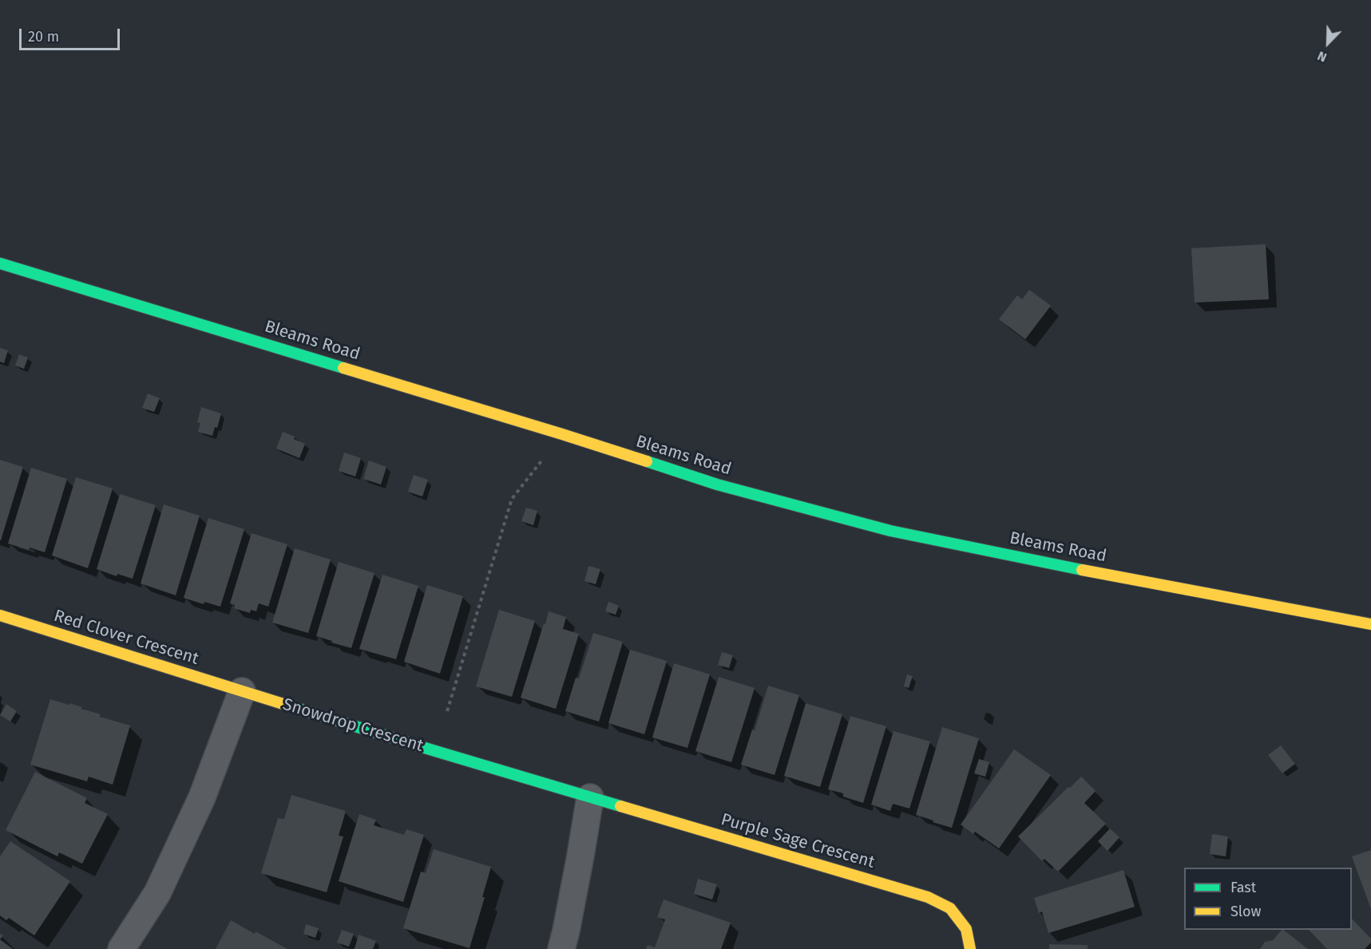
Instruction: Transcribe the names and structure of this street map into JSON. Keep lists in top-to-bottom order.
{
  "streets": {
    "main road": [
      "Bleams Road",
      "Red Clover Crescent",
      "Snowdrop Crescent",
      "Purple Sage Crescent"
    ]
  },
  "crossings": [
    ["Red Clover Crescent", "Snowdrop Crescent"],
    ["Snowdrop Crescent", "Purple Sage Crescent"]
  ],
  "legend": ["Fast", "Slow"],
  "scale_bar": "20 m",
  "north": "bottom left"
}
